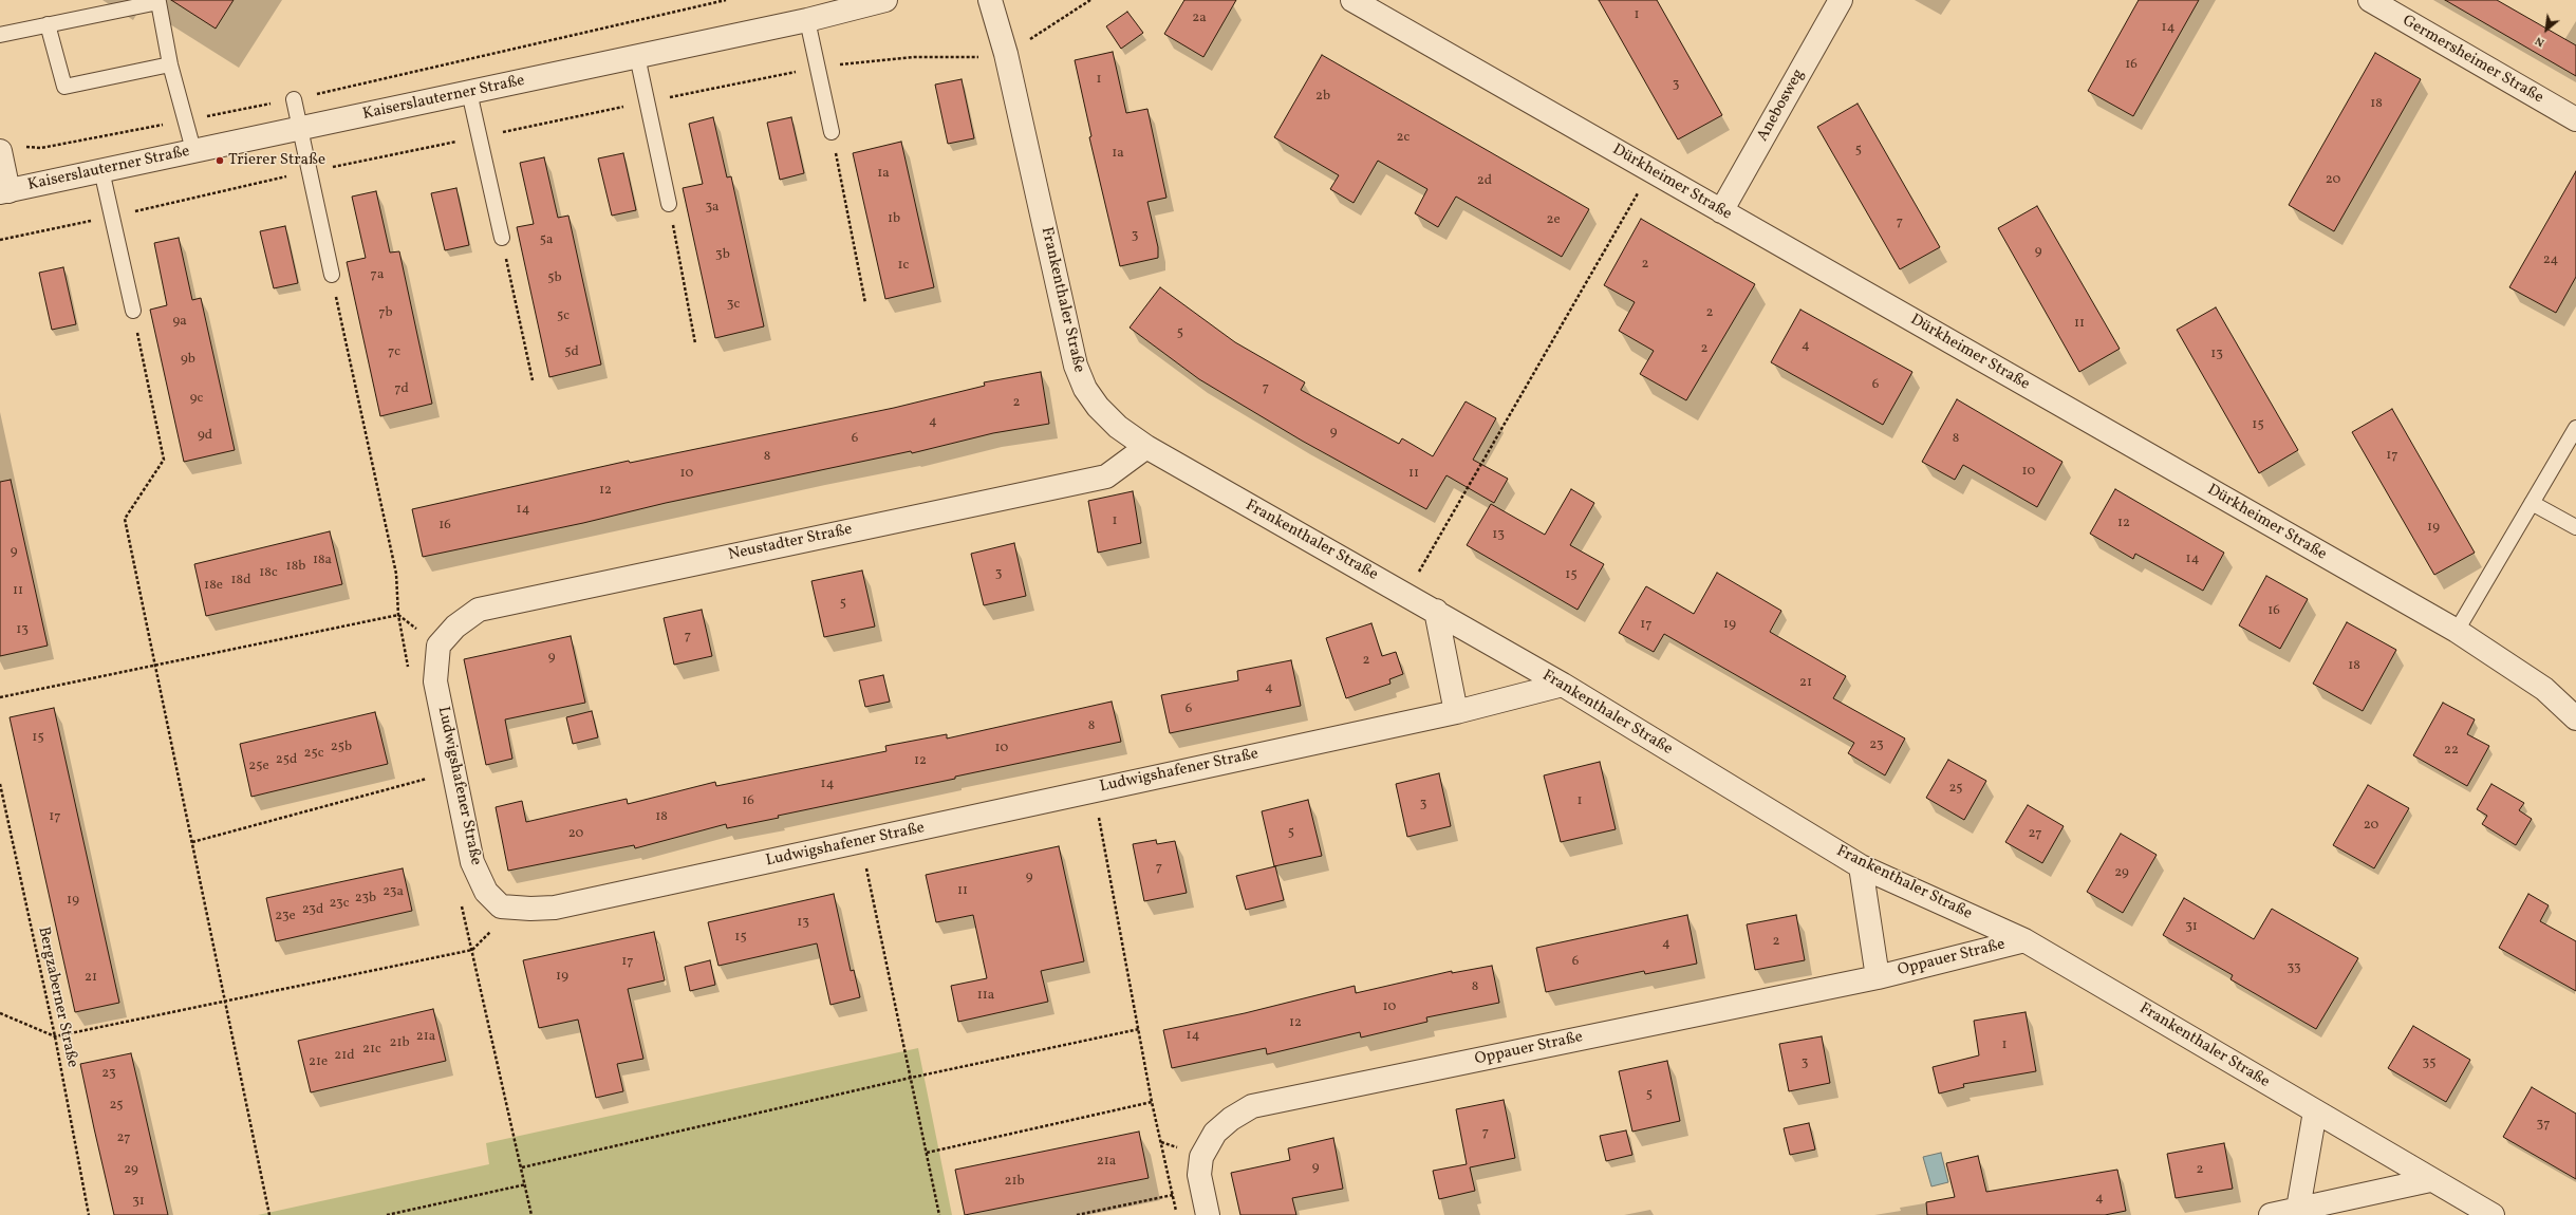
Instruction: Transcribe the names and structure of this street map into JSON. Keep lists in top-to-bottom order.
{
  "streets": {
    "street": [
      "Germersheimer Straße",
      "Kaiserslauterner Straße",
      "Anebosweg",
      "Dürkheimer Straße",
      "Frankenthaler Straße",
      "Neustadter Straße",
      "Ludwigshafener Straße",
      "Oppauer Straße"
    ],
    "path": ["Bergzaberner Straße"]
  },
  "crossings": [
    ["Anebosweg", "Dürkheimer Straße"],
    ["Frankenthaler Straße", "Neustadter Straße"],
    ["Frankenthaler Straße", "Ludwigshafener Straße"],
    ["Frankenthaler Straße", "Oppauer Straße"],
    ["Neustadter Straße", "Ludwigshafener Straße"]
  ],
  "places": ["Trierer Straße"],
  "house_numbers": [
    "1",
    "2a",
    "14",
    "16",
    "1",
    "3",
    "2b",
    "18",
    "2c",
    "5",
    "1a",
    "1a",
    "20",
    "2d",
    "3a",
    "1b",
    "2e",
    "7",
    "3",
    "5a",
    "9",
    "3b",
    "24",
    "2",
    "1c",
    "7a",
    "5b",
    "3c",
    "7b",
    "2",
    "5c",
    "9a",
    "11",
    "5",
    "4",
    "2",
    "7c",
    "5d",
    "13",
    "9b",
    "6",
    "7",
    "7d",
    "9c",
    "2",
    "4",
    "15",
    "9",
    "9d",
    "6",
    "8",
    "17",
    "8",
    "10",
    "10",
    "11",
    "12",
    "14",
    "1",
    "12",
    "16",
    "19",
    "13",
    "9",
    "14",
    "18a",
    "18b",
    "18c",
    "3",
    "15",
    "18d",
    "18e",
    "11",
    "5",
    "16",
    "17",
    "19",
    "13",
    "7",
    "9",
    "2",
    "18",
    "21",
    "4",
    "6",
    "8",
    "15",
    "23",
    "25b",
    "10",
    "22",
    "25c",
    "25d",
    "12",
    "25e",
    "14",
    "25",
    "16",
    "1",
    "3",
    "17",
    "18",
    "20",
    "5",
    "20",
    "27",
    "7",
    "29",
    "9",
    "11",
    "23a",
    "23b",
    "19",
    "23c",
    "23d",
    "23e",
    "13",
    "31",
    "15",
    "2",
    "4",
    "17",
    "6",
    "33",
    "19",
    "21",
    "8",
    "11a",
    "10",
    "12",
    "14",
    "21a",
    "21b",
    "1",
    "21c",
    "21d",
    "21e",
    "3",
    "35",
    "23",
    "5",
    "25",
    "37",
    "7",
    "27",
    "21a",
    "9",
    "29",
    "2",
    "21b",
    "4",
    "31"
  ],
  "north": "bottom left"
}
